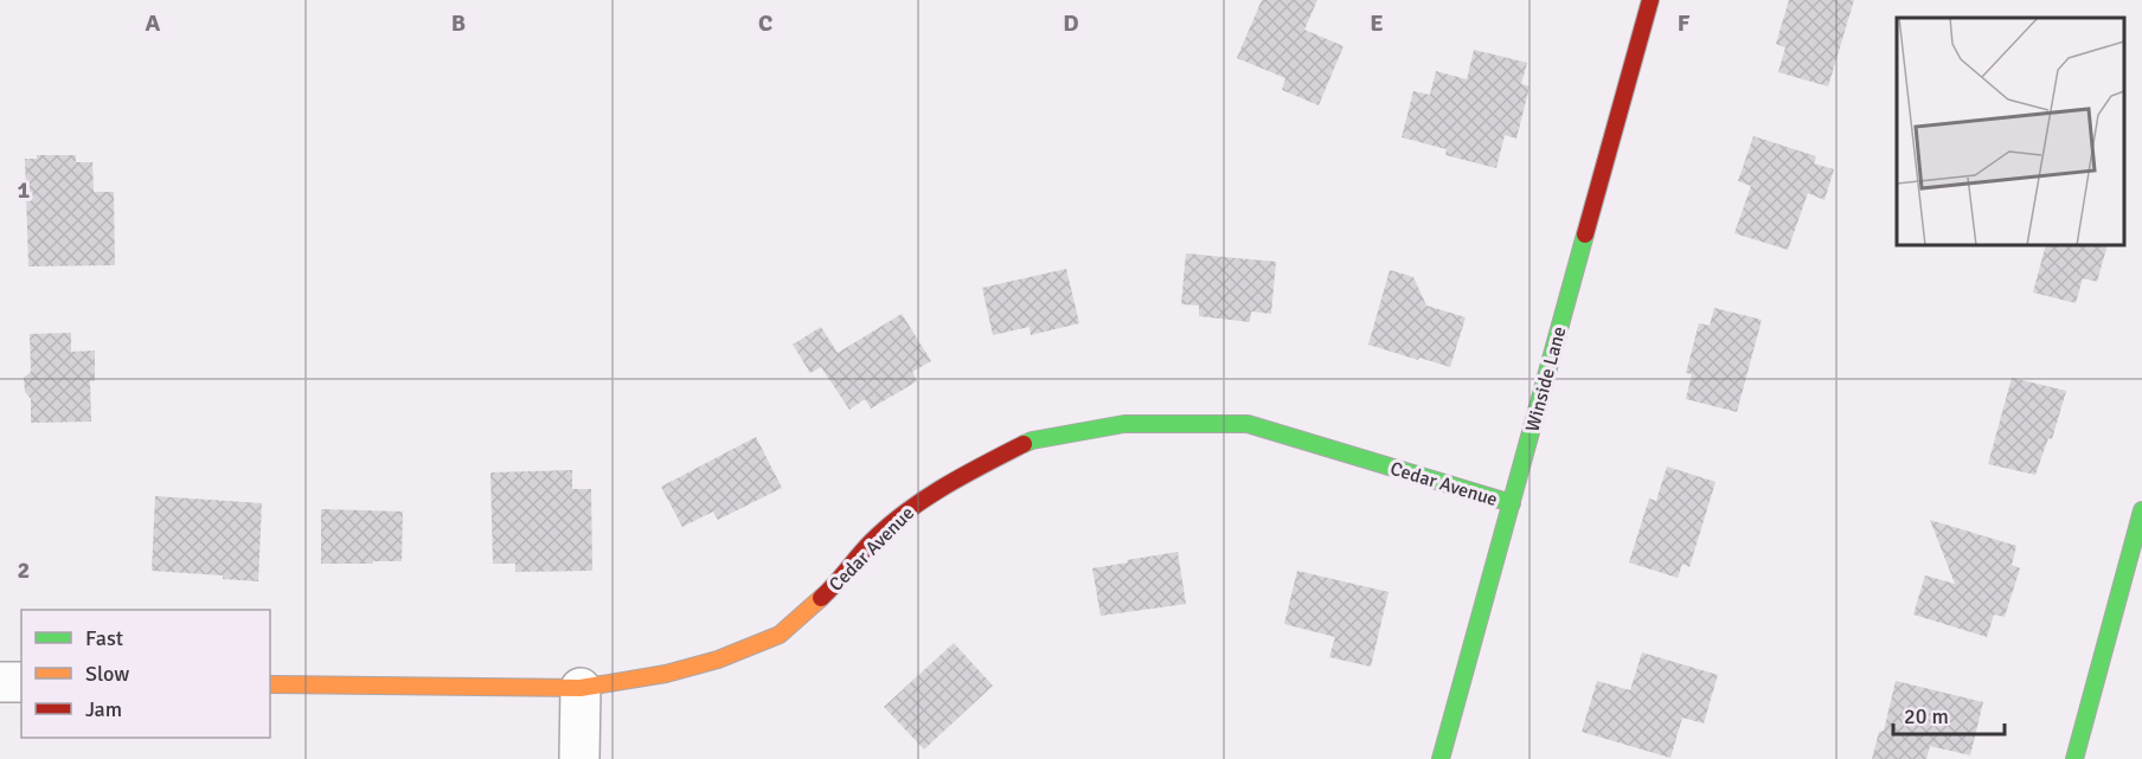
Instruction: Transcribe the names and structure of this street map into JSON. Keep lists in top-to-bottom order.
{
  "streets": {
    "street": ["Winside Lane", "Cedar Avenue"]
  },
  "crossings": [
    ["Winside Lane", "Cedar Avenue"]
  ],
  "legend": ["Fast", "Slow", "Jam"],
  "scale_bar": "20 m",
  "grid": {
    "columns": [
      "A",
      "B",
      "C",
      "D",
      "E",
      "F"
    ],
    "rows": ["1", "2"]
  }
}
